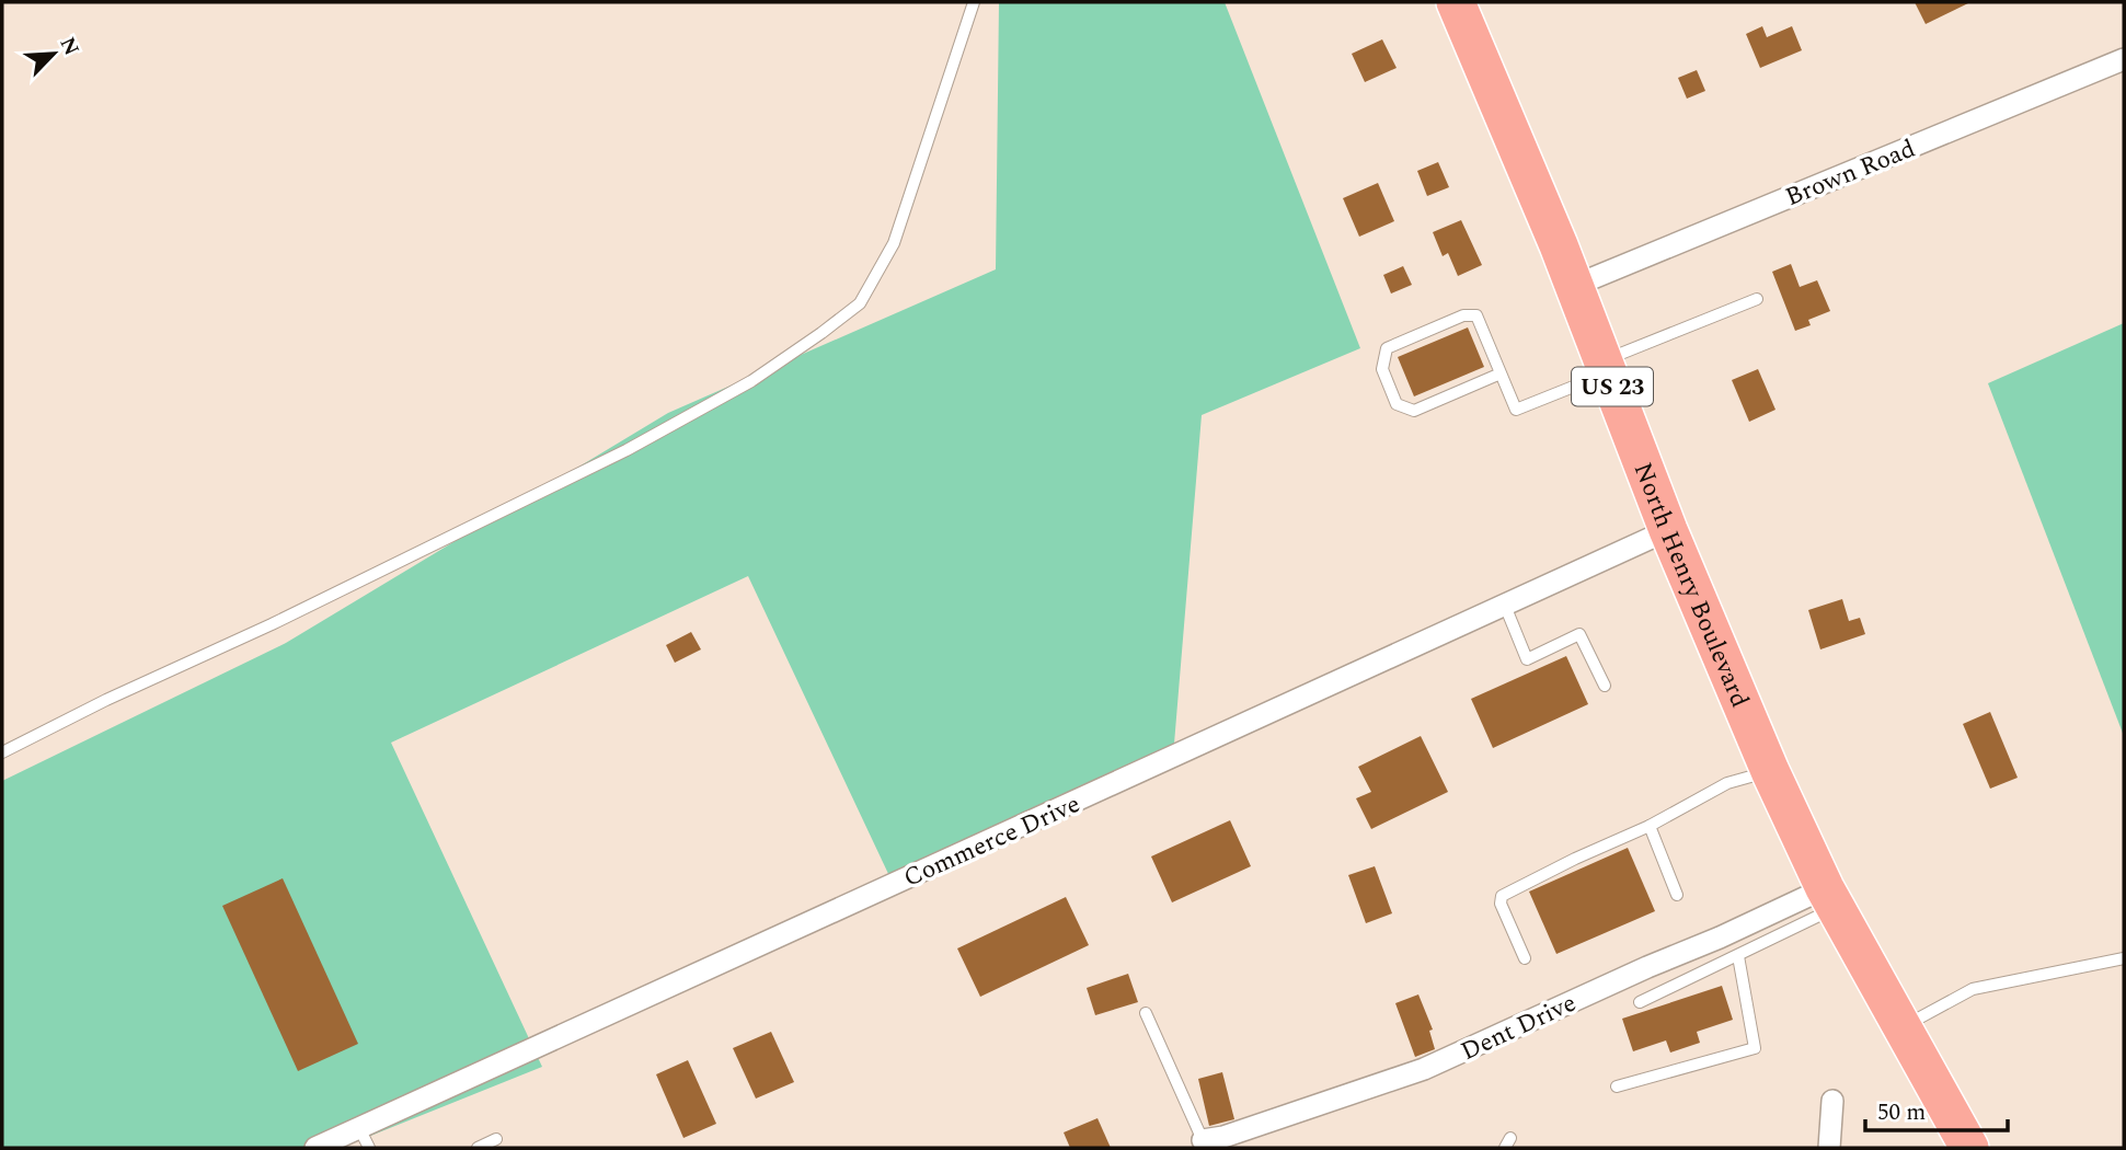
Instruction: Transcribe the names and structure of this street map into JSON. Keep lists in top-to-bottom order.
{
  "streets": {
    "highway": ["US 23", "North Henry Boulevard"],
    "street": ["Brown Road", "Commerce Drive", "Dent Drive"]
  },
  "crossings": [
    ["Brown Road", "North Henry Boulevard"],
    ["North Henry Boulevard", "Commerce Drive"],
    ["North Henry Boulevard", "Dent Drive"]
  ],
  "scale_bar": "50 m",
  "north": "top right"
}
